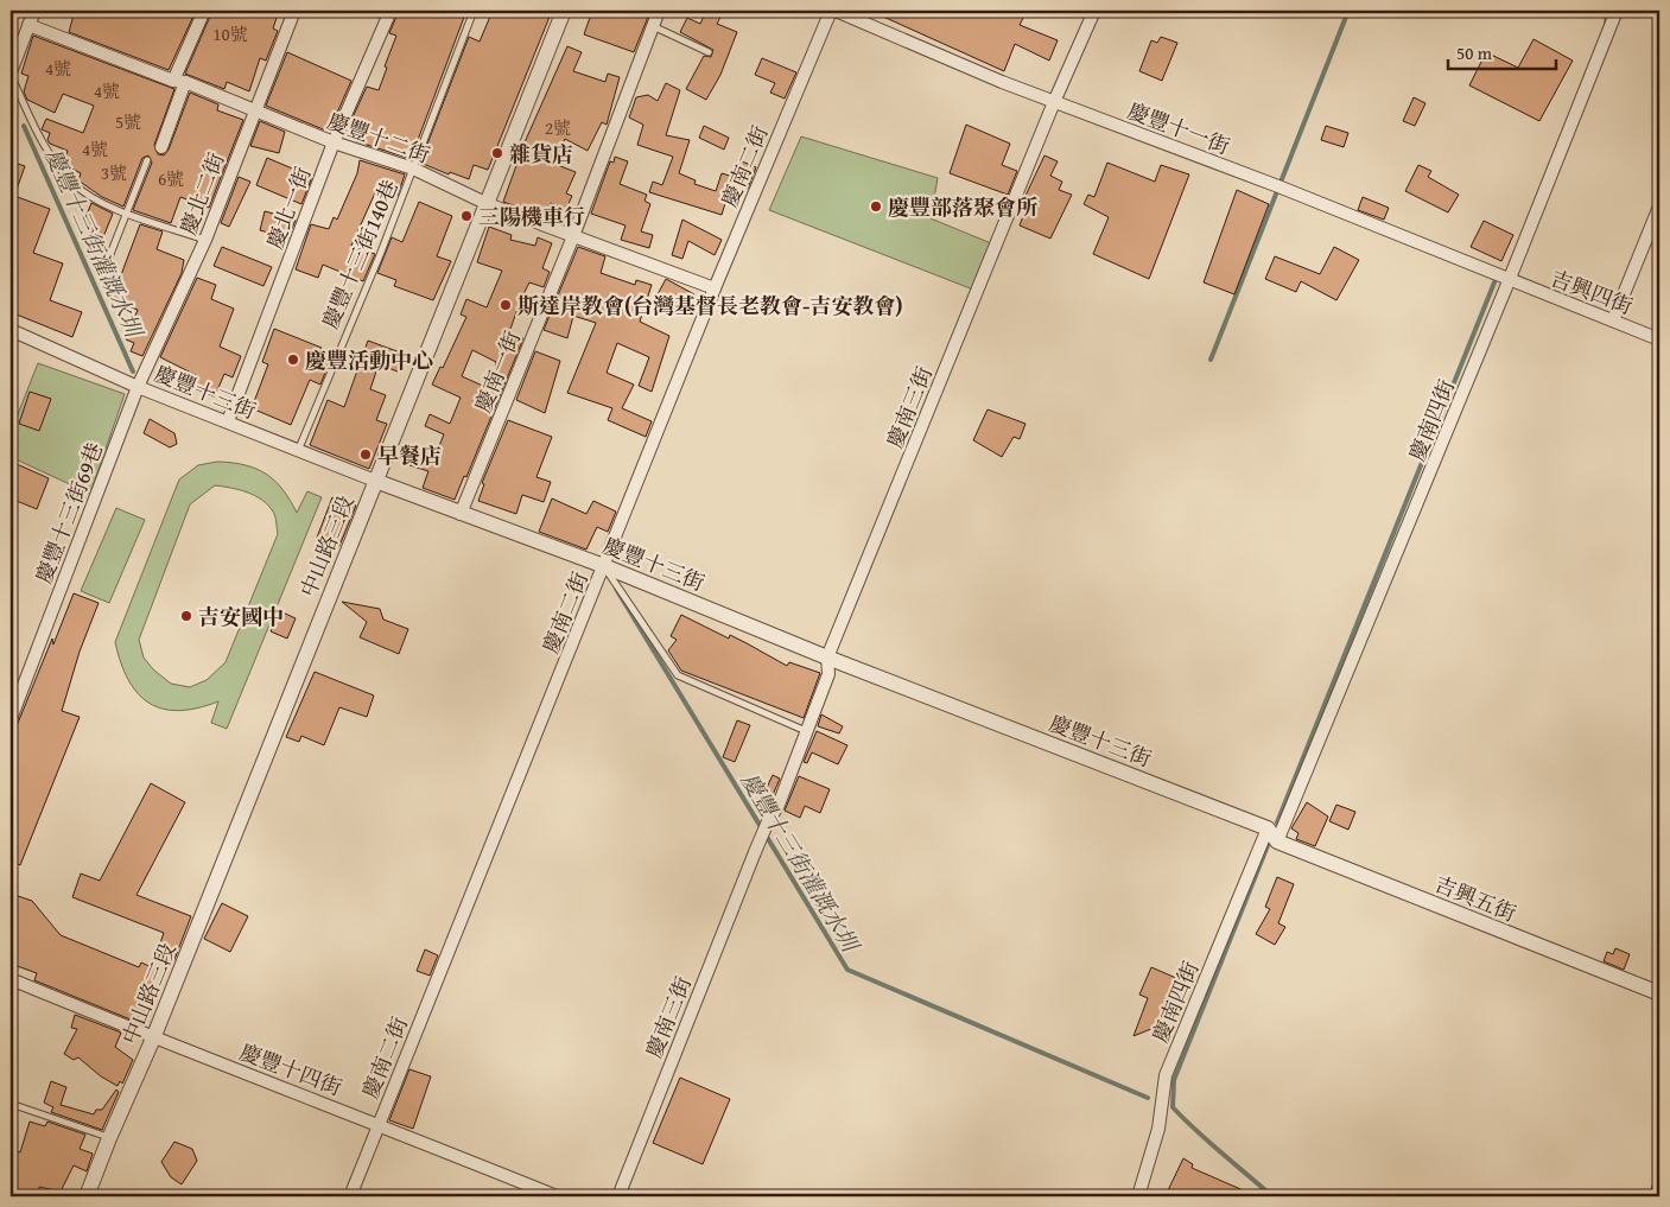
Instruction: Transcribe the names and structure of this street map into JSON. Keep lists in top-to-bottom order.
{
  "streets": {
    "street": [
      "慶豐十一街",
      "慶豐十二街",
      "慶南二街",
      "慶北二街",
      "慶北一街",
      "吉興四街",
      "慶南一街",
      "慶豐十三街",
      "慶南三街",
      "慶南四街",
      "慶豐十三街69巷",
      "中山路三段",
      "吉興五街",
      "慶豐十四街"
    ],
    "lane": ["慶豐十三街140巷"]
  },
  "crossings": [
    ["慶豐十一街", "吉興四街"],
    ["慶豐十一街", "慶南三街"],
    ["慶豐十一街", "慶南四街"],
    ["慶豐十二街", "慶南二街"],
    ["慶豐十二街", "慶北二街"],
    ["慶豐十二街", "慶北一街"],
    ["慶豐十二街", "慶豐十三街140巷"],
    ["慶豐十二街", "慶南一街"],
    ["慶豐十二街", "中山路三段"],
    ["慶南二街", "慶豐十三街"],
    ["慶南二街", "慶豐十四街"],
    ["慶北二街", "慶豐十三街"],
    ["慶北二街", "慶豐十三街69巷"],
    ["慶北一街", "慶豐十三街"],
    ["慶豐十三街140巷", "慶豐十三街"],
    ["吉興四街", "慶南四街"],
    ["慶南一街", "慶豐十三街"],
    ["慶豐十三街", "慶南三街"],
    ["慶豐十三街", "慶南四街"],
    ["慶豐十三街", "慶豐十三街69巷"],
    ["慶豐十三街", "中山路三段"],
    ["慶南四街", "吉興五街"],
    ["中山路三段", "慶豐十四街"]
  ],
  "water": ["慶豐十三街灌溉水圳"],
  "places": [
    "雜貨店",
    "慶豐部落聚會所",
    "三陽機車行",
    "斯達岸教會(台灣基督長老教會-吉安教會)",
    "慶豐活動中心",
    "早餐店",
    "吉安國中"
  ],
  "house_numbers": [
    "10號",
    "4號",
    "4號",
    "5號",
    "2號",
    "4號",
    "3號",
    "6號"
  ],
  "scale_bar": "50 m"
}
